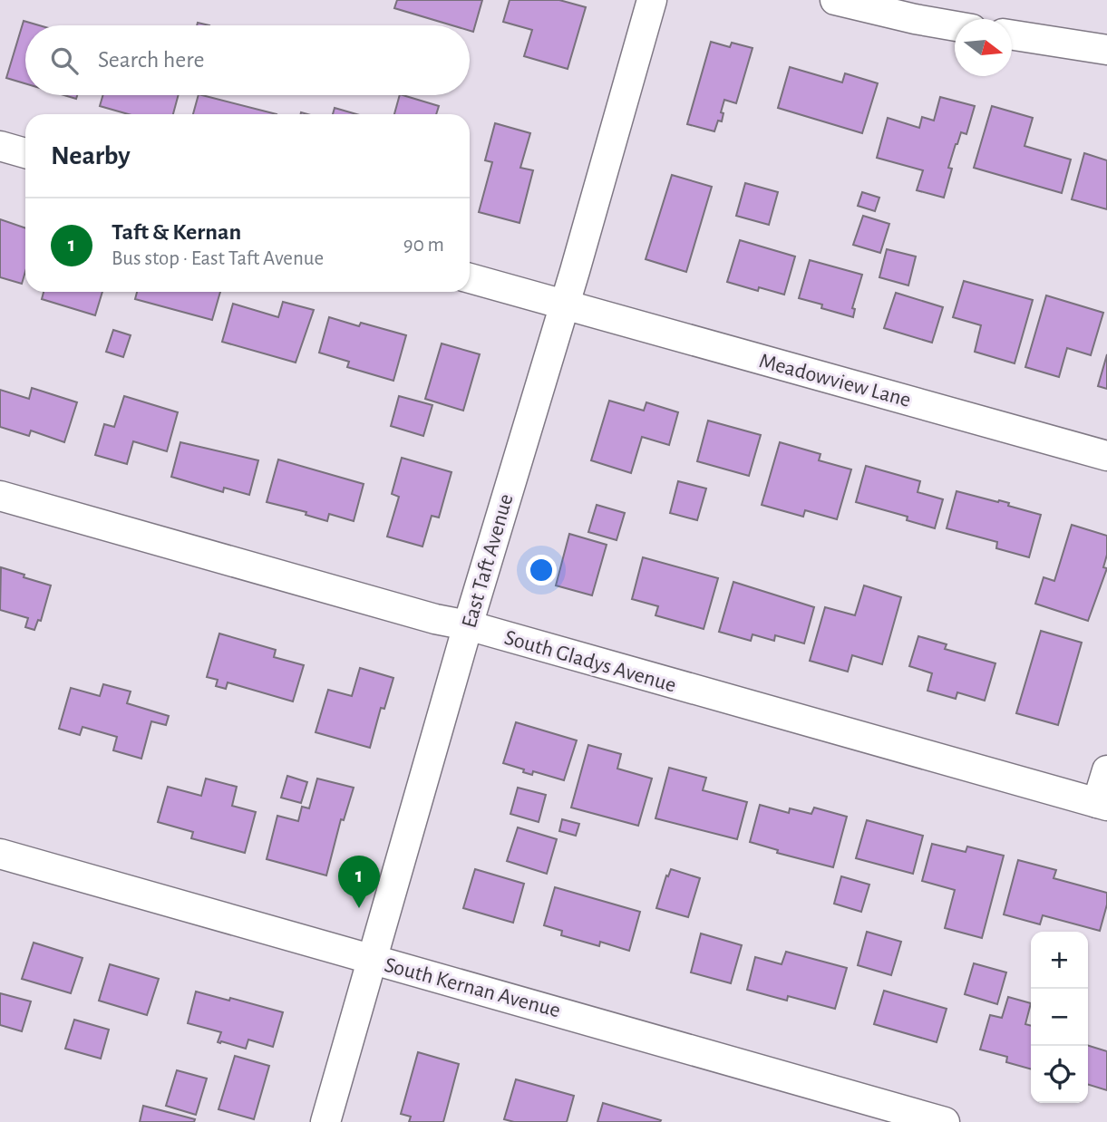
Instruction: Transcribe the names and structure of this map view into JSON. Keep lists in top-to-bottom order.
{
  "streets": {
    "street": [
      "Meadowview Lane",
      "East Taft Avenue",
      "South Gladys Avenue",
      "South Kernan Avenue"
    ]
  },
  "crossings": [
    ["Meadowview Lane", "East Taft Avenue"],
    ["East Taft Avenue", "South Gladys Avenue"],
    ["East Taft Avenue", "South Kernan Avenue"]
  ],
  "north": "right",
  "page": {
    "search": "Search here",
    "heading": "Nearby",
    "list": [
      {
        "mark": "1",
        "name": "Taft & Kernan",
        "note": "Bus stop · East Taft Avenue",
        "value": "90 m"
      }
    ],
    "pins": "1",
    "map_buttons": ["+", "−"]
  }
}
